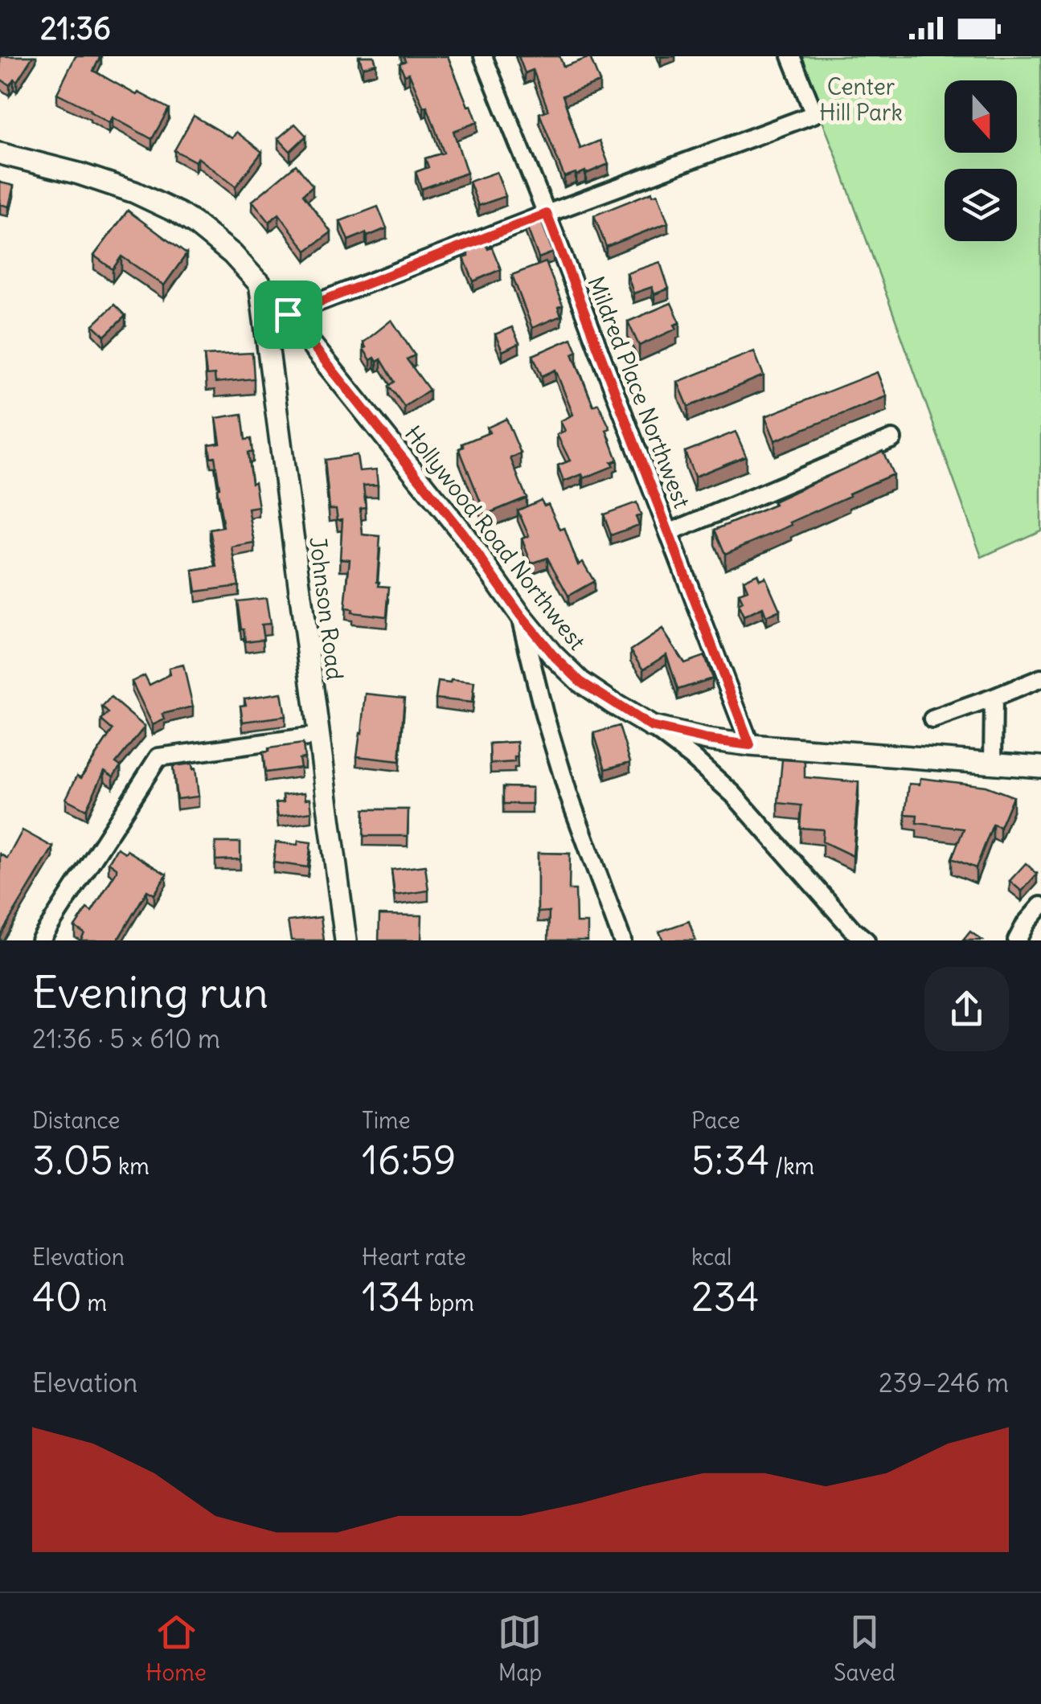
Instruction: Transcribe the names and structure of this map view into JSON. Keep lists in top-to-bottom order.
{
  "streets": {
    "street": ["Mildred Place Northwest", "Hollywood Road Northwest", "Johnson Road"]
  },
  "crossings": [
    ["Mildred Place Northwest", "Hollywood Road Northwest"],
    ["Hollywood Road Northwest", "Johnson Road"]
  ],
  "parks": ["Center Hill Park"],
  "north": "bottom",
  "page": {
    "status": "21:36",
    "heading": ["Evening run", "21:36 · 5 × 610 m"],
    "stats": [
      ["Distance", "3.05 km"],
      ["Time", "16:59"],
      ["Pace", "5:34 /km"],
      ["Elevation", "40 m"],
      ["Heart rate", "134 bpm"],
      ["kcal", "234"]
    ],
    "chart": ["Elevation", "239–246 m"],
    "tabs": ["Home", "Map", "Saved"]
  }
}
